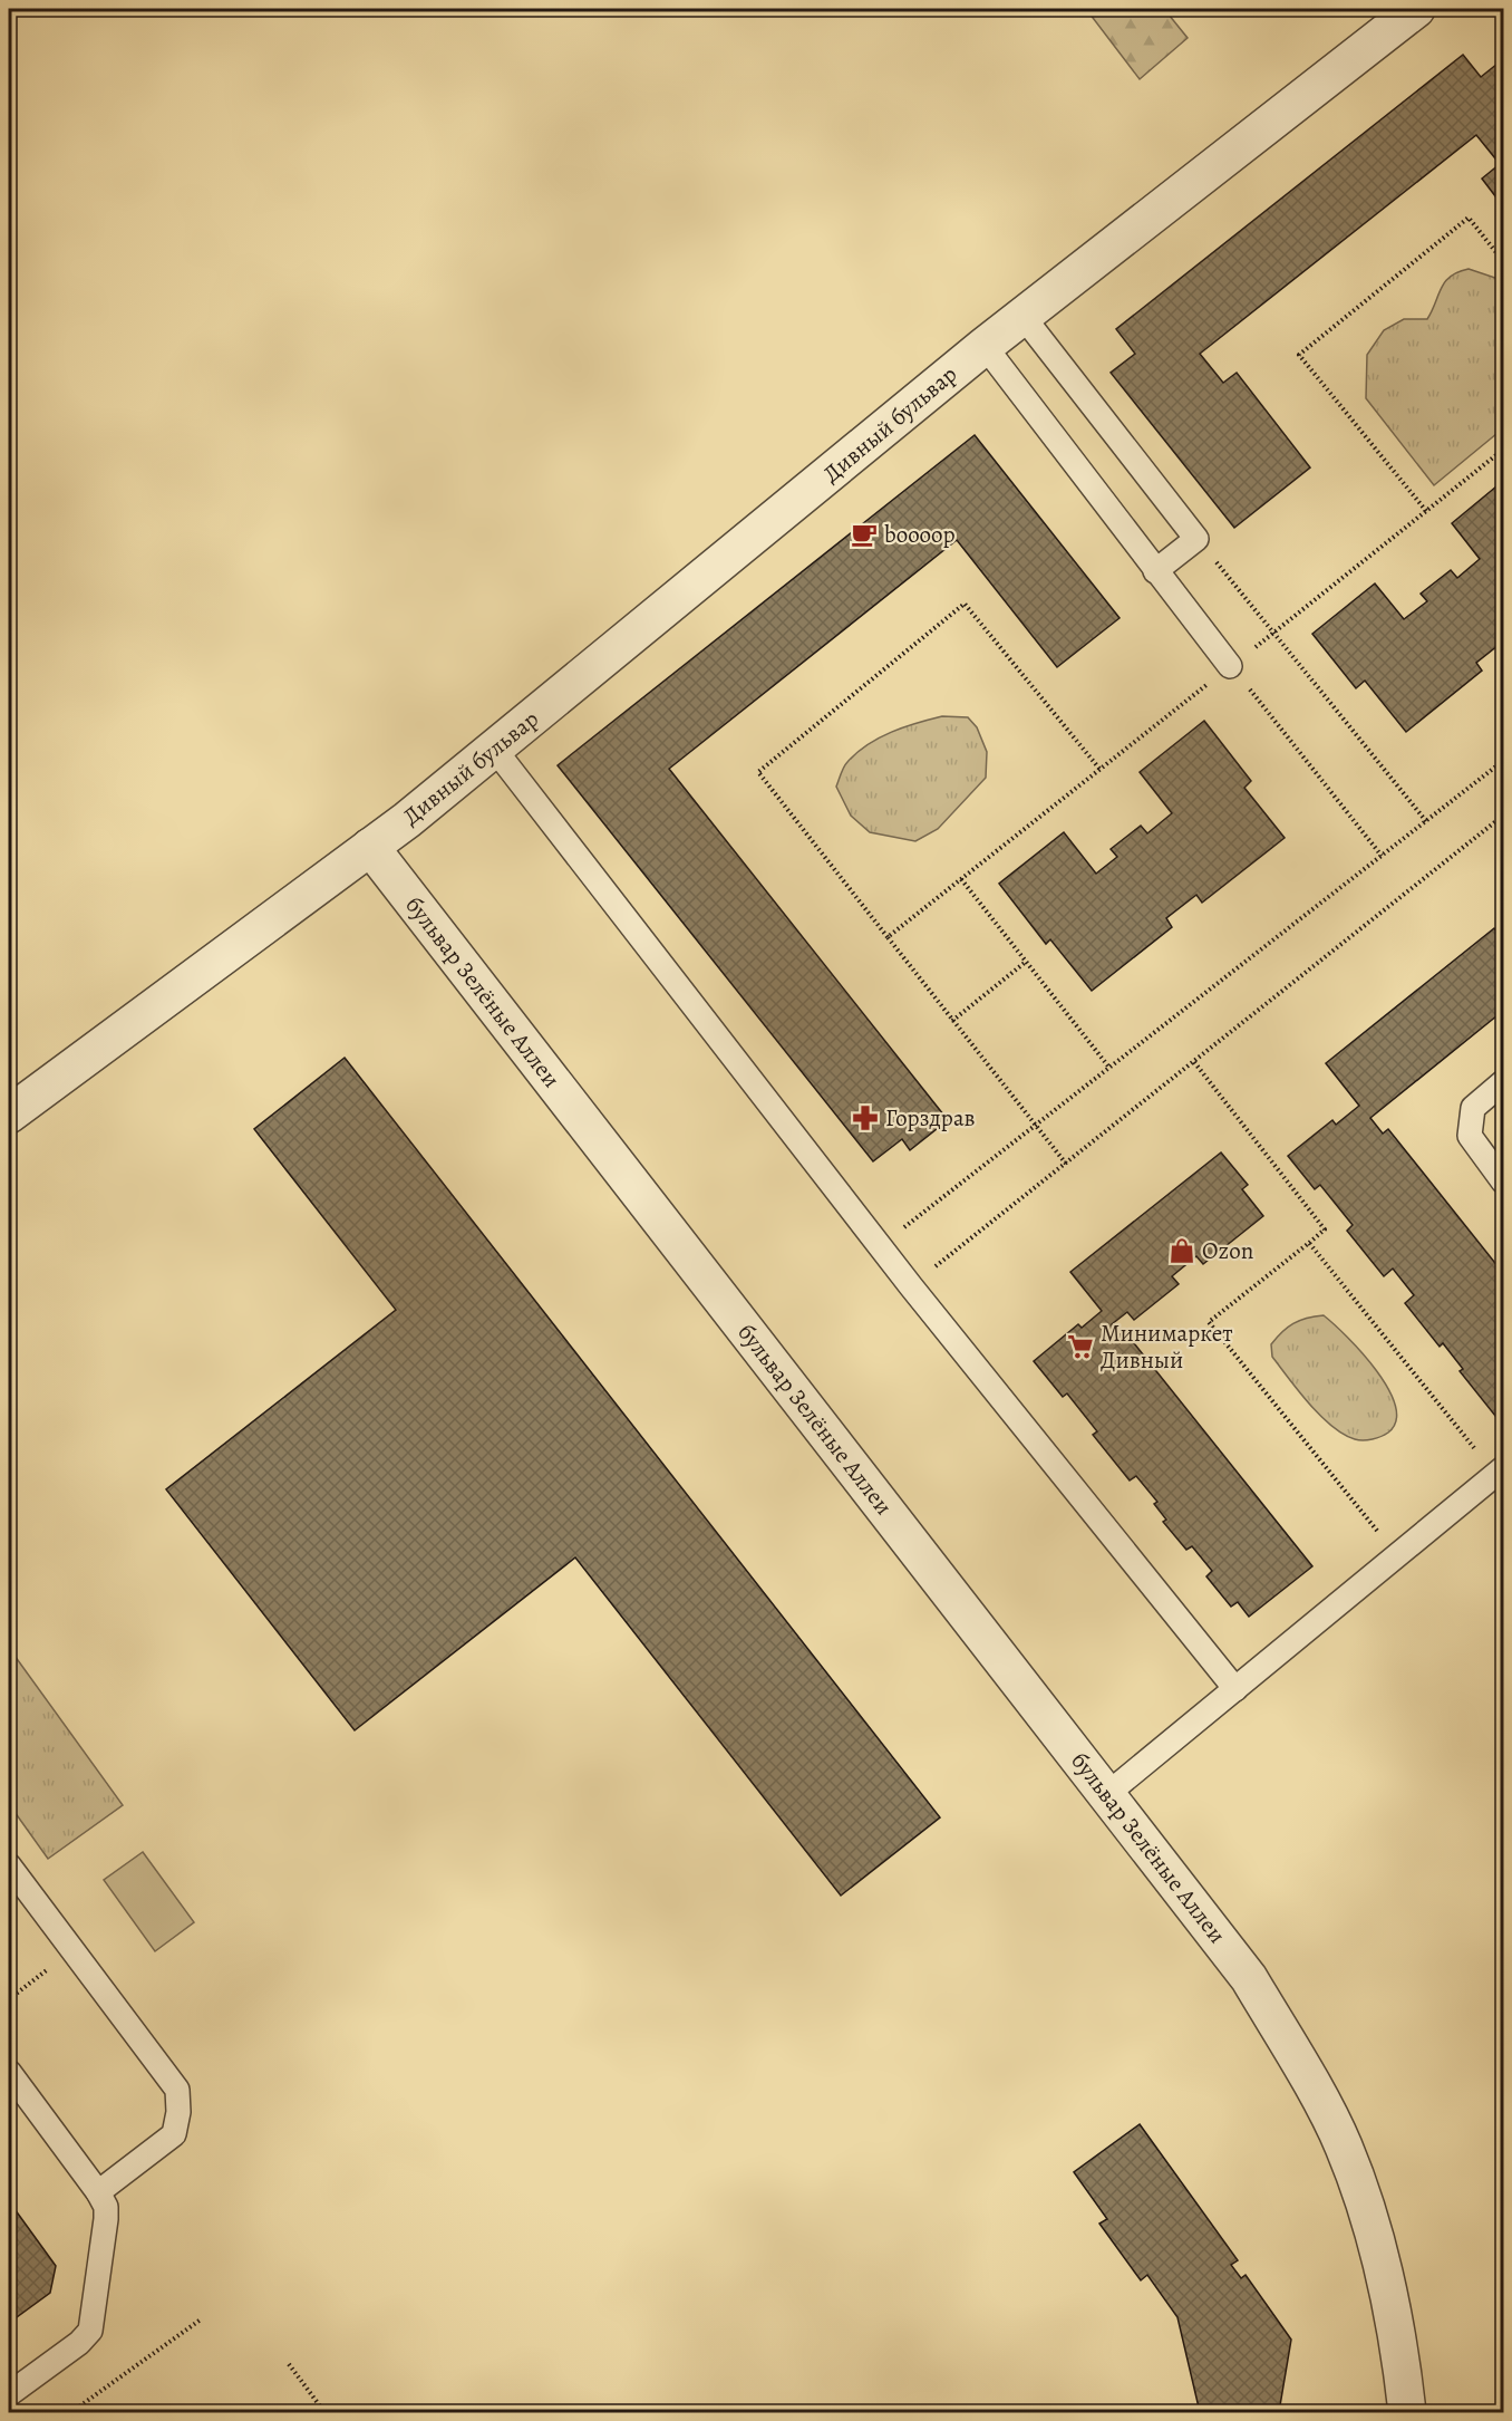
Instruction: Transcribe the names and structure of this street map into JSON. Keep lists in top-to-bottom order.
{
  "streets": {
    "street": ["Дивный бульвар", "бульвар Зелёные Аллеи"]
  },
  "crossings": [
    ["Дивный бульвар", "бульвар Зелёные Аллеи"]
  ],
  "places": {
    "cafe": ["boooop"],
    "pharmacy": ["Горздрав"],
    "shop": ["Ozon"],
    "supermarket": ["Минимаркет Дивный"]
  }
}
